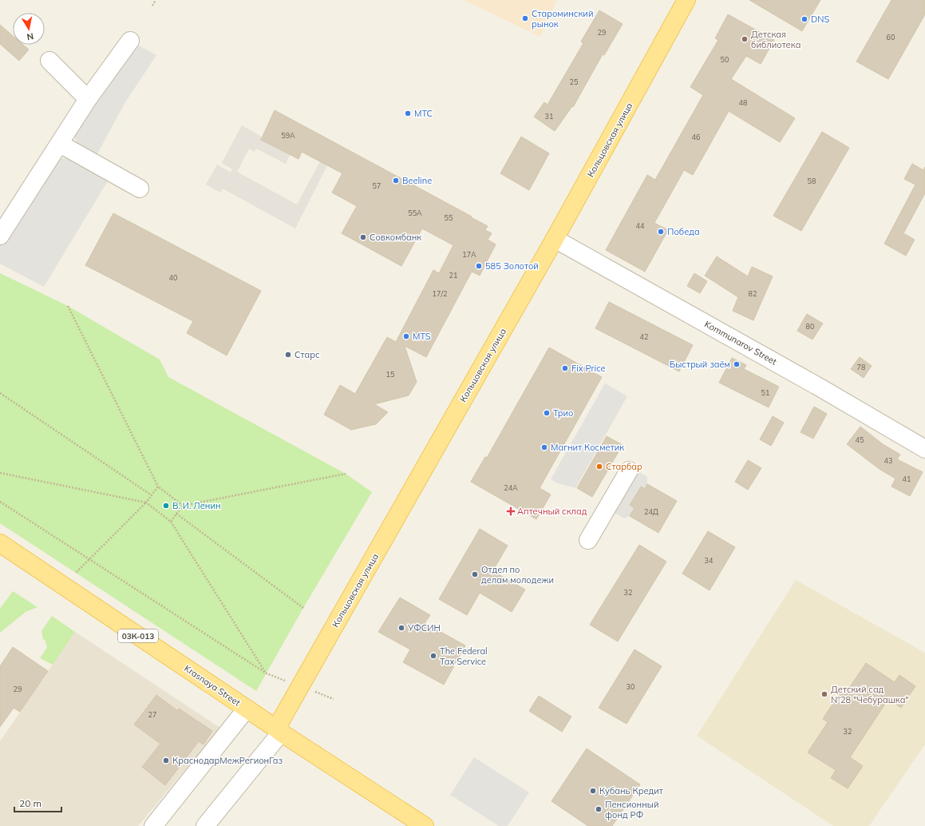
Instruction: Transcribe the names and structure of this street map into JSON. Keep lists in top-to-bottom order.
{
  "streets": {
    "main road": ["Кольцовская улица", "03К-013", "Krasnaya Street"],
    "street": ["Kommunarov Street"]
  },
  "crossings": [
    ["Кольцовская улица", "Kommunarov Street"],
    ["Кольцовская улица", "Krasnaya Street"]
  ],
  "places": {
    "other": [
      "Староминский рынок",
      "DNS",
      "Детская библиотека",
      "МТС",
      "Beeline",
      "Победа",
      "Совкомбанк",
      "585 Золотой",
      "MTS",
      "Старс",
      "Быстрый заём",
      "Fix Price",
      "Трио",
      "Магнит Косметик",
      "Старбар",
      "В. И. Ленин",
      "Отдел по делам молодежи",
      "УФСИН",
      "The Federal Tax Service",
      "Детский сад №28 \"Чебурашка\"",
      "КраснодарМежРегионГаз",
      "Кубань Кредит",
      "Пенсионный фонд РФ"
    ],
    "health": ["Аптечный склад"]
  },
  "house_numbers": [
    "29",
    "60",
    "50",
    "25",
    "48",
    "31",
    "59А",
    "46",
    "58",
    "57",
    "55А",
    "55",
    "44",
    "17А",
    "21",
    "40",
    "17/2",
    "82",
    "80",
    "42",
    "78",
    "15",
    "51",
    "45",
    "43",
    "41",
    "24А",
    "24Д",
    "34",
    "32",
    "30",
    "29",
    "27",
    "32"
  ],
  "scale_bar": "20 m",
  "north": "bottom"
}
